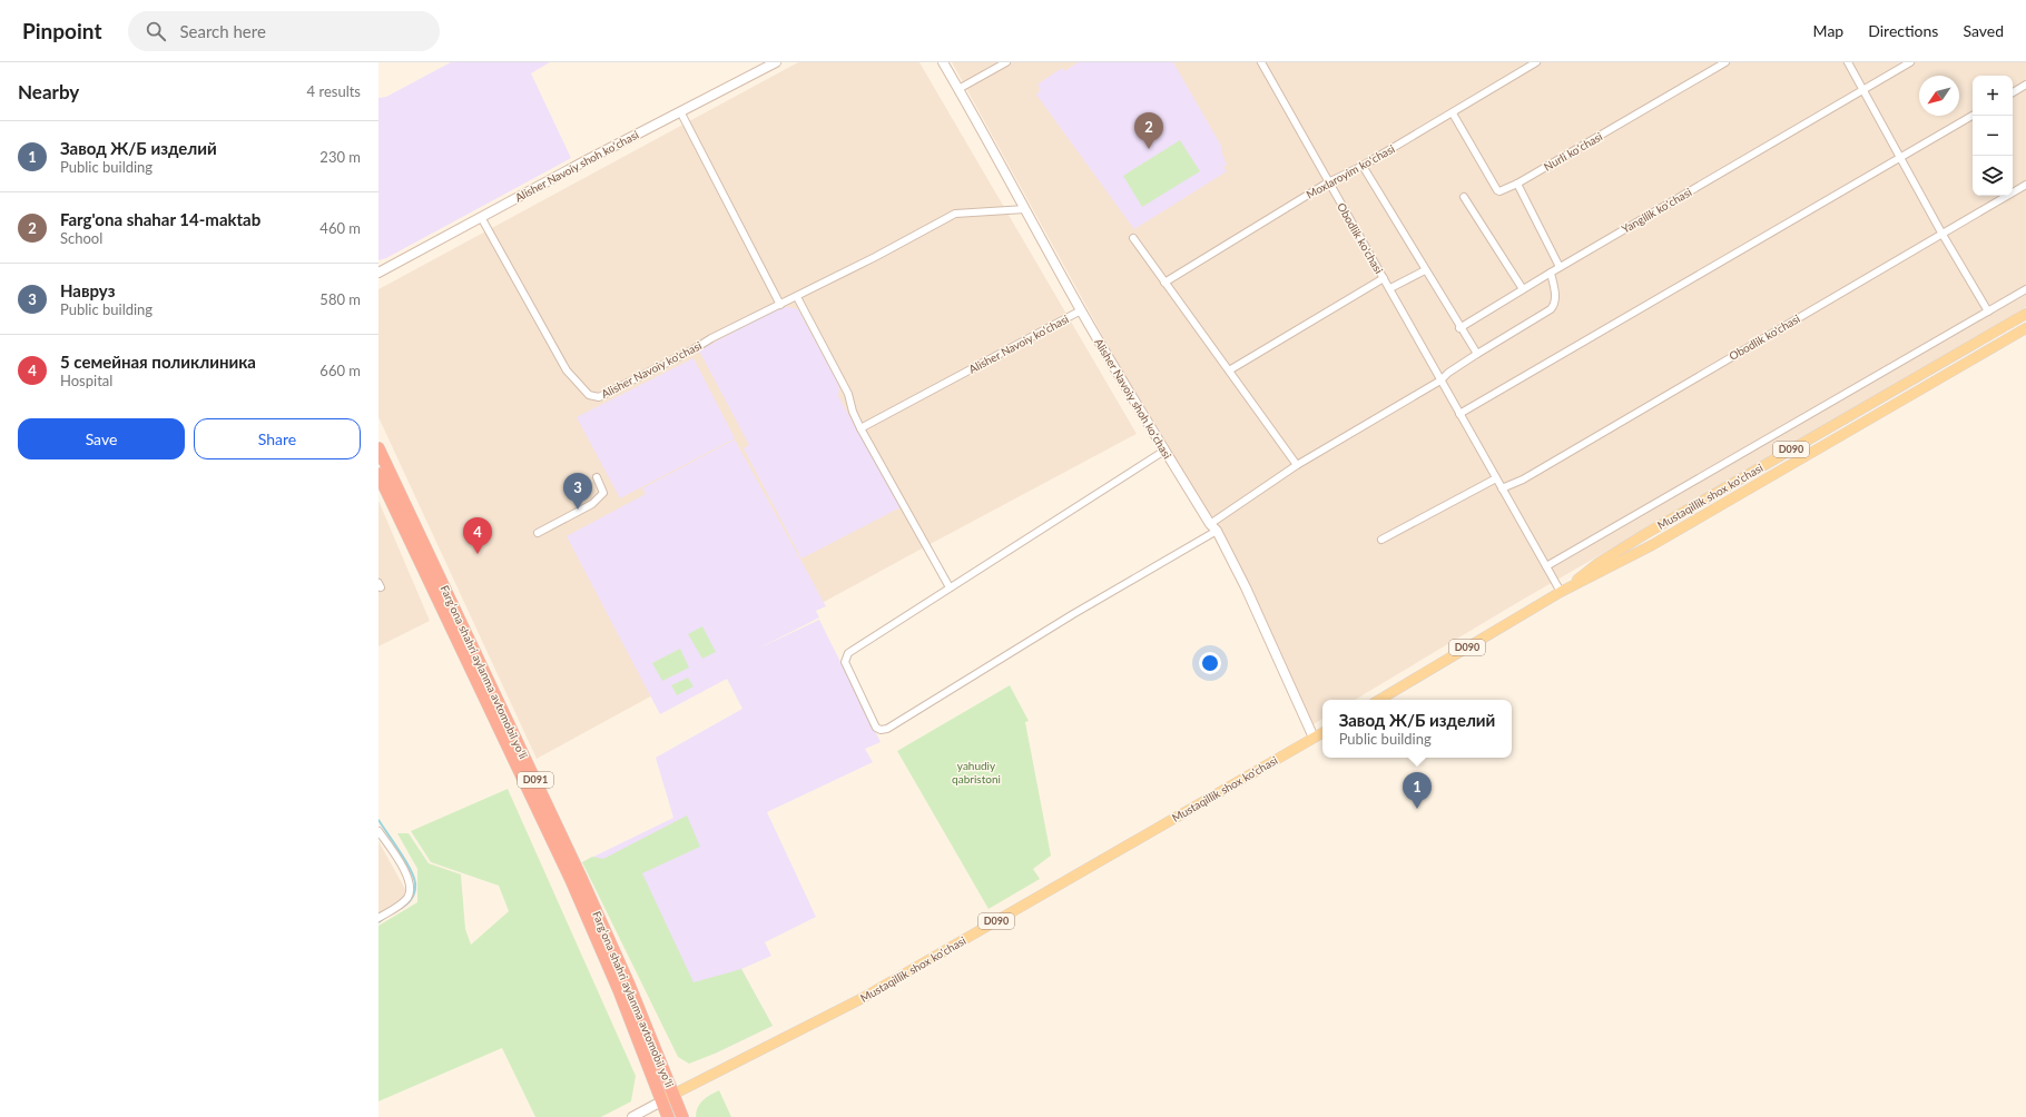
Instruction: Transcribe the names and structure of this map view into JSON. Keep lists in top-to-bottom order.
{
  "streets": {
    "highway": ["Fargʻona shahri aylanma avtomobil yoʻli", "D091"],
    "main road": ["D090", "Mustaqillik shox ko'chasi"],
    "street": [
      "Nurli koʻchasi",
      "Alisher Navoiy shoh koʻchasi",
      "Moxlaroyim koʻchasi",
      "Yangilik koʻchasi",
      "Obodlik ko'chasi",
      "Alisher Navoiy ko'chasi"
    ]
  },
  "crossings": [
    ["Nurli koʻchasi", "Moxlaroyim koʻchasi"],
    ["Alisher Navoiy shoh koʻchasi", "Alisher Navoiy ko'chasi"],
    ["Alisher Navoiy shoh koʻchasi", "Mustaqillik shox ko'chasi"],
    ["Moxlaroyim koʻchasi", "Obodlik ko'chasi"],
    ["Obodlik ko'chasi", "Mustaqillik shox ko'chasi"],
    ["Mustaqillik shox ko'chasi", "Fargʻona shahri aylanma avtomobil yoʻli"]
  ],
  "parks": ["yahudiy qabristoni"],
  "north": "bottom left",
  "page": {
    "header": "Pinpoint",
    "search": "Search here",
    "nav": ["Map", "Directions", "Saved"],
    "heading": ["Nearby", "4 results"],
    "map_buttons": ["+", "−"],
    "pins": [
      "2",
      "3",
      "4",
      "1"
    ],
    "list": [
      {
        "mark": "1",
        "name": "Завод Ж/Б изделий",
        "note": "Public building",
        "value": "230 m"
      },
      {
        "mark": "2",
        "name": "Farg'ona shahar 14-maktab",
        "note": "School",
        "value": "460 m"
      },
      {
        "mark": "3",
        "name": "Навруз",
        "note": "Public building",
        "value": "580 m"
      },
      {
        "mark": "4",
        "name": "5 семейная поликлиника",
        "note": "Hospital",
        "value": "660 m"
      }
    ],
    "buttons": ["Save", "Share"],
    "popup": ["Завод Ж/Б изделий", "Public building"]
  }
}
